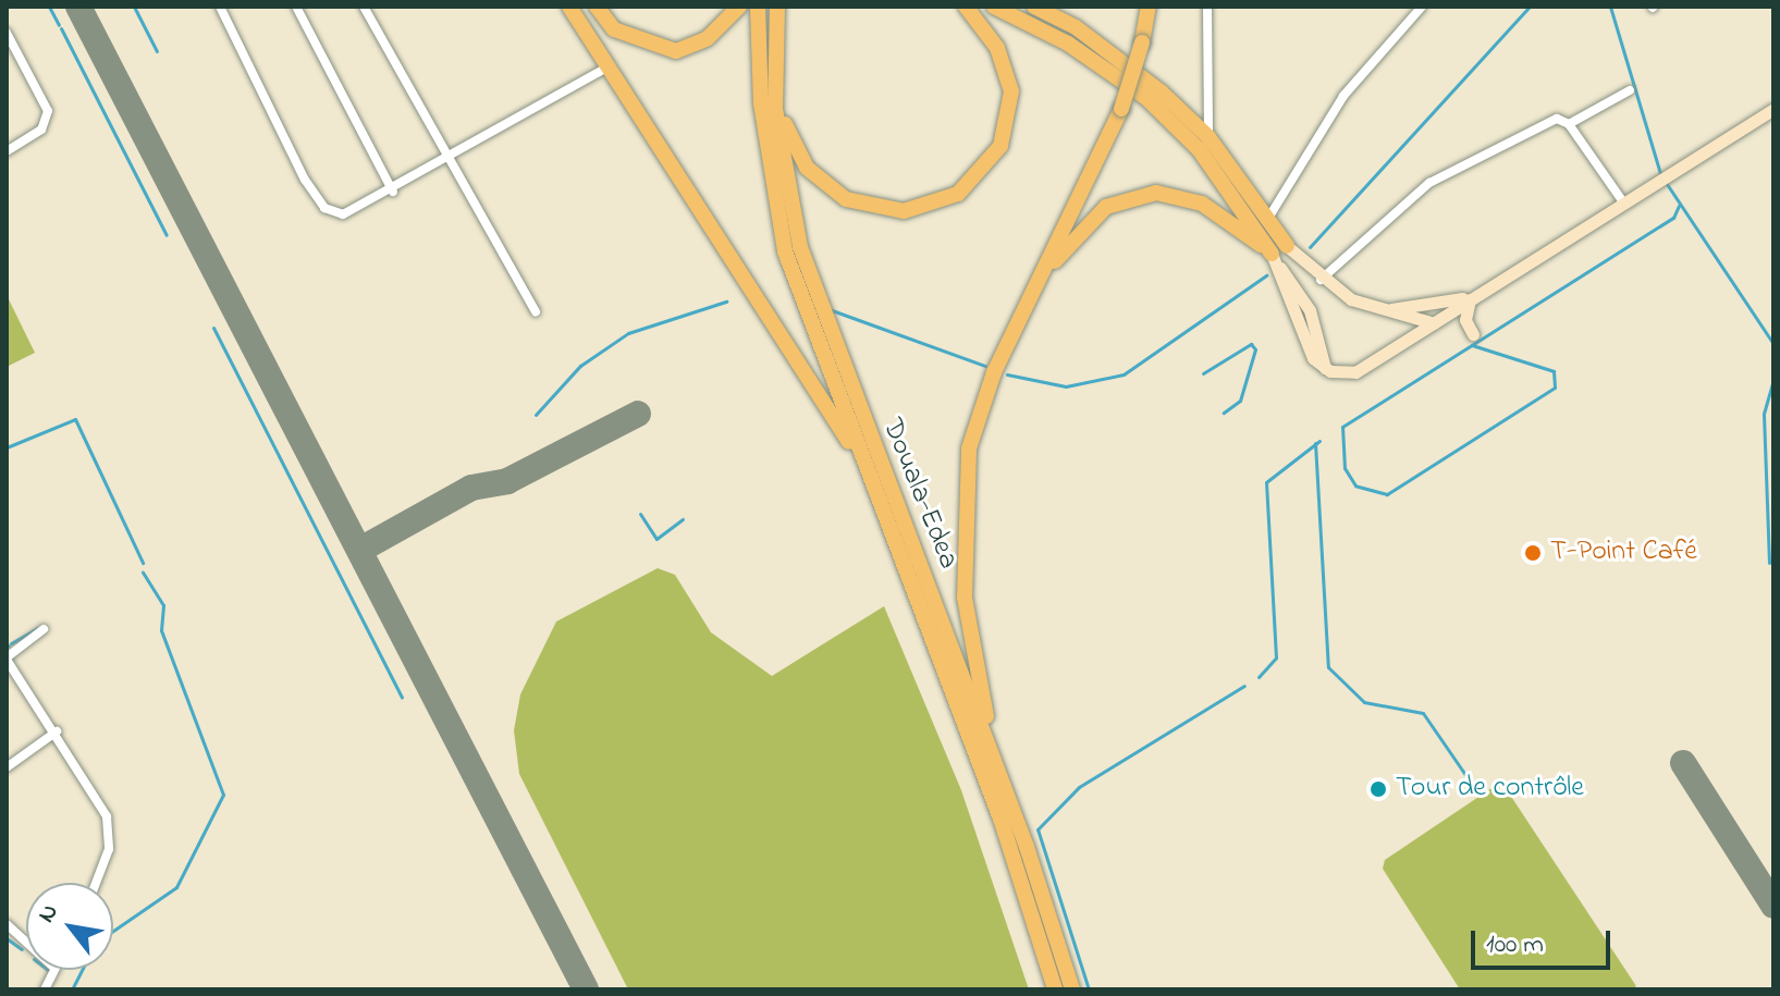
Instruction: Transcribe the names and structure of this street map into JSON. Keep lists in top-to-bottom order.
{
  "streets": {
    "highway": ["Douala-Edea"]
  },
  "places": ["T-Point Café", "Tour de contrôle"],
  "scale_bar": "100 m",
  "north": "top left"
}
